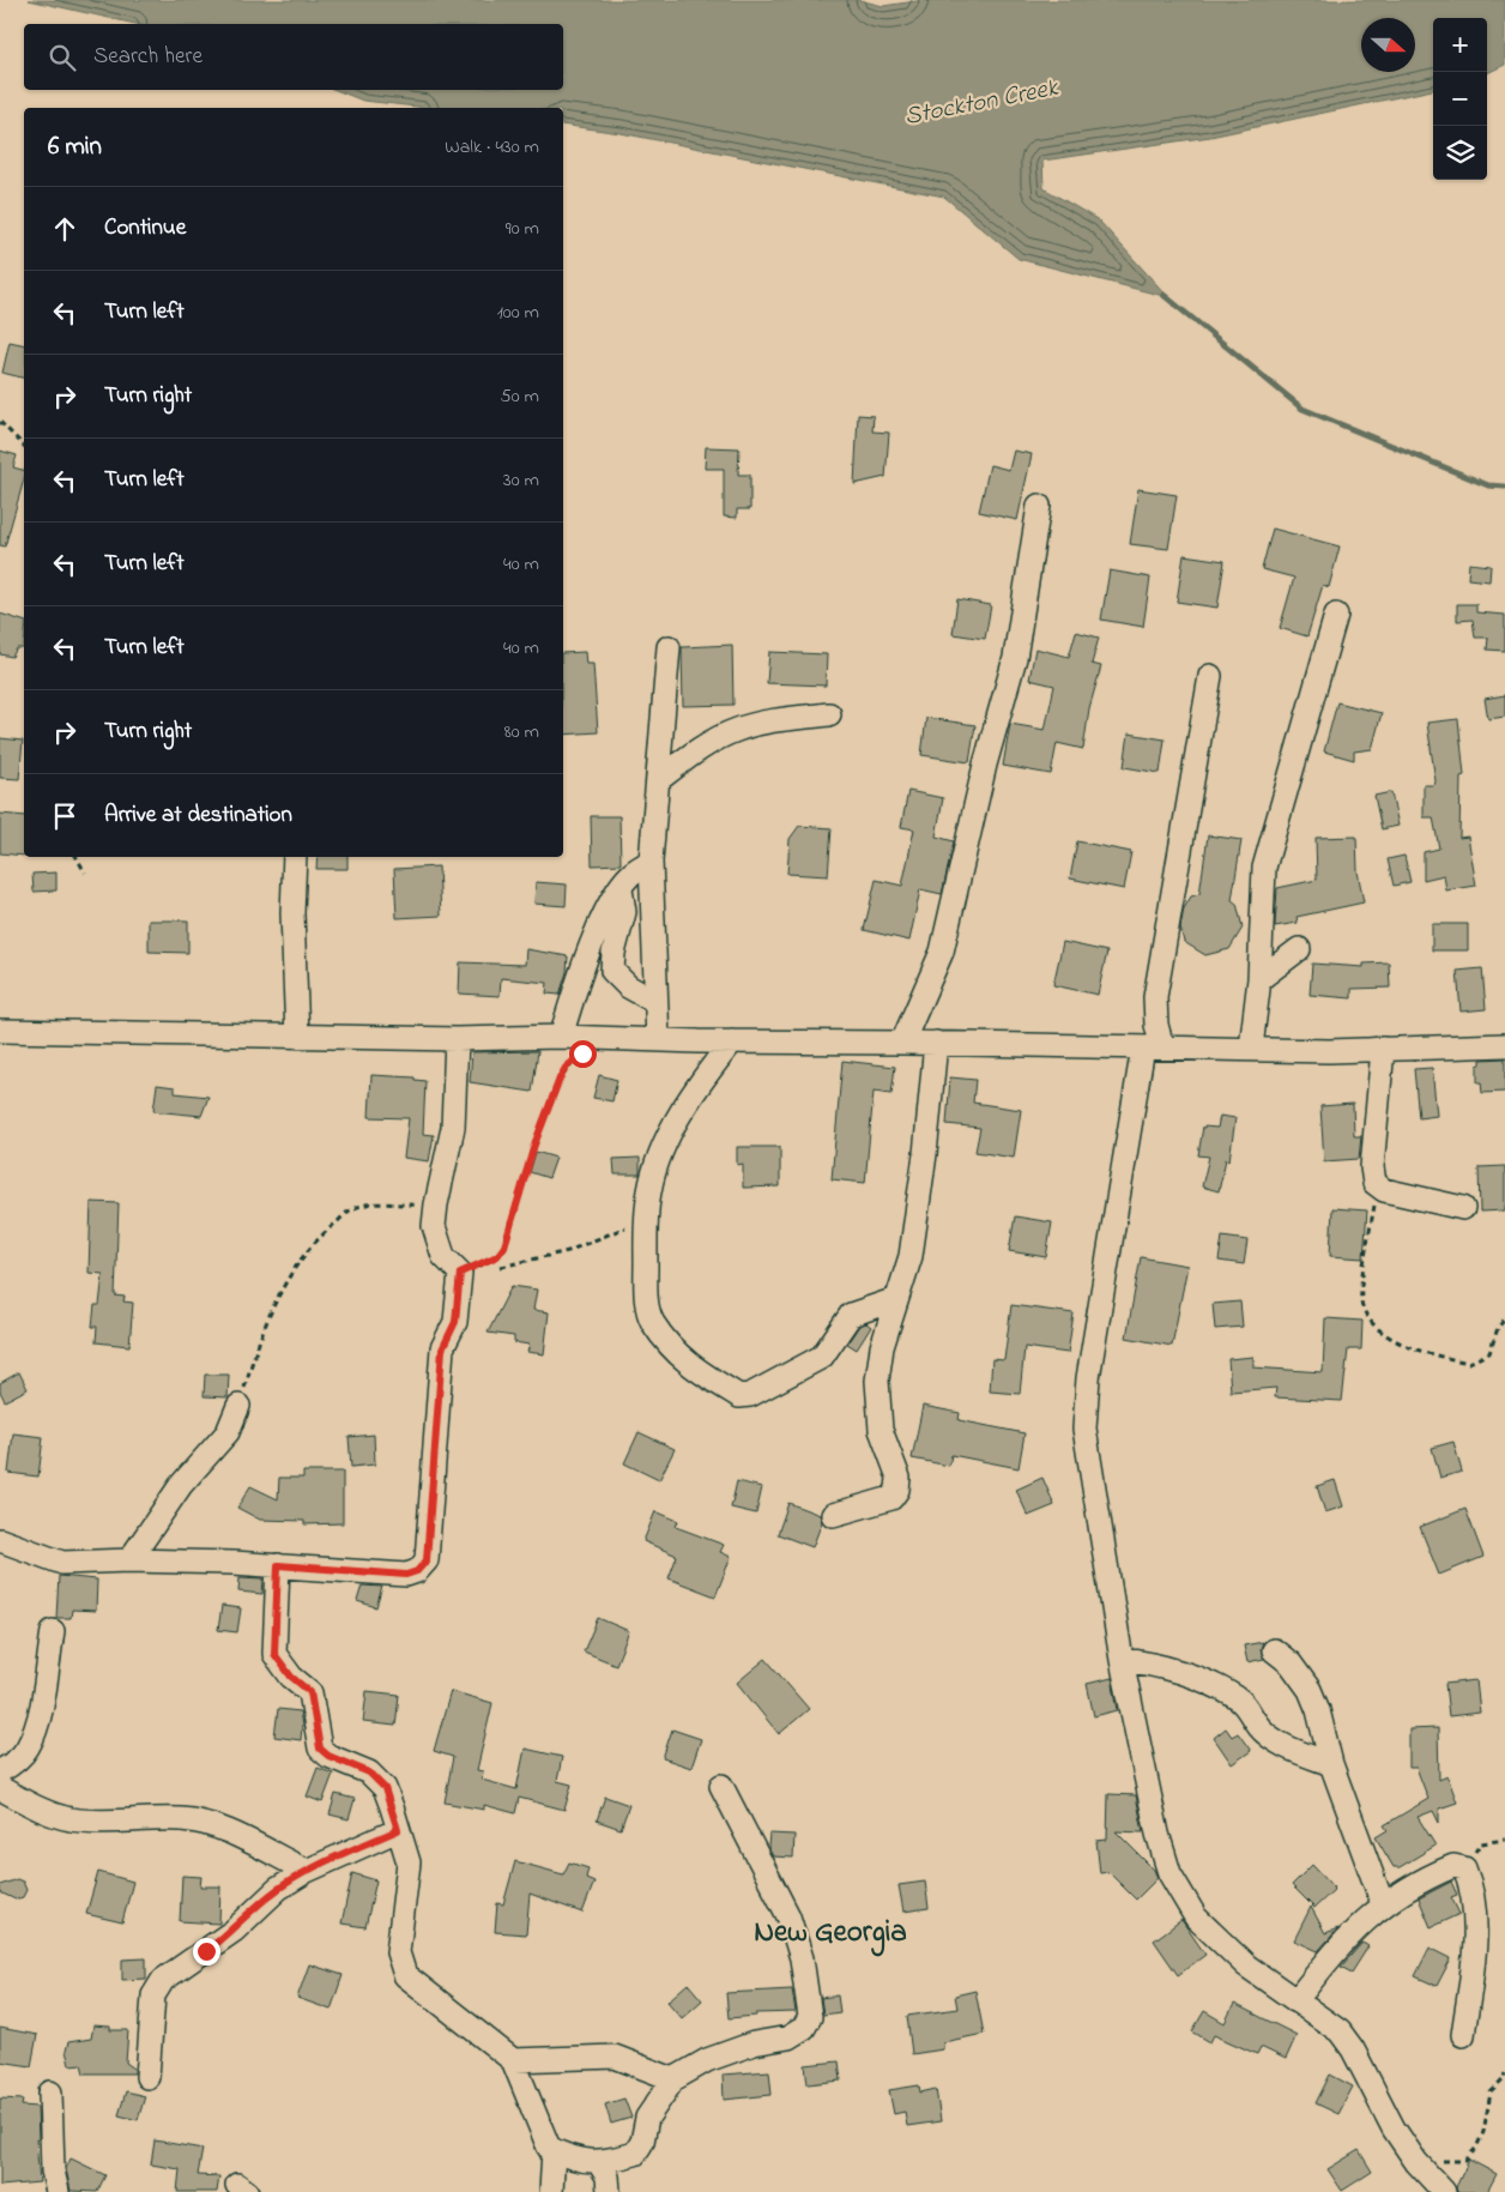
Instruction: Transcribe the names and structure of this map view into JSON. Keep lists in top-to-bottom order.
{
  "districts": ["New Georgia"],
  "water": ["Stockton Creek"],
  "north": "right",
  "page": {
    "map_buttons": ["+", "−"],
    "search": "Search here",
    "heading": ["6 min", "Walk · 430 m"],
    "list": [
      ["Continue", "90 m"],
      ["Turn left", "100 m"],
      ["Turn right", "50 m"],
      ["Turn left", "30 m"],
      ["Turn left", "40 m"],
      ["Turn left", "40 m"],
      ["Turn right", "80 m"],
      "Arrive at destination"
    ]
  }
}
